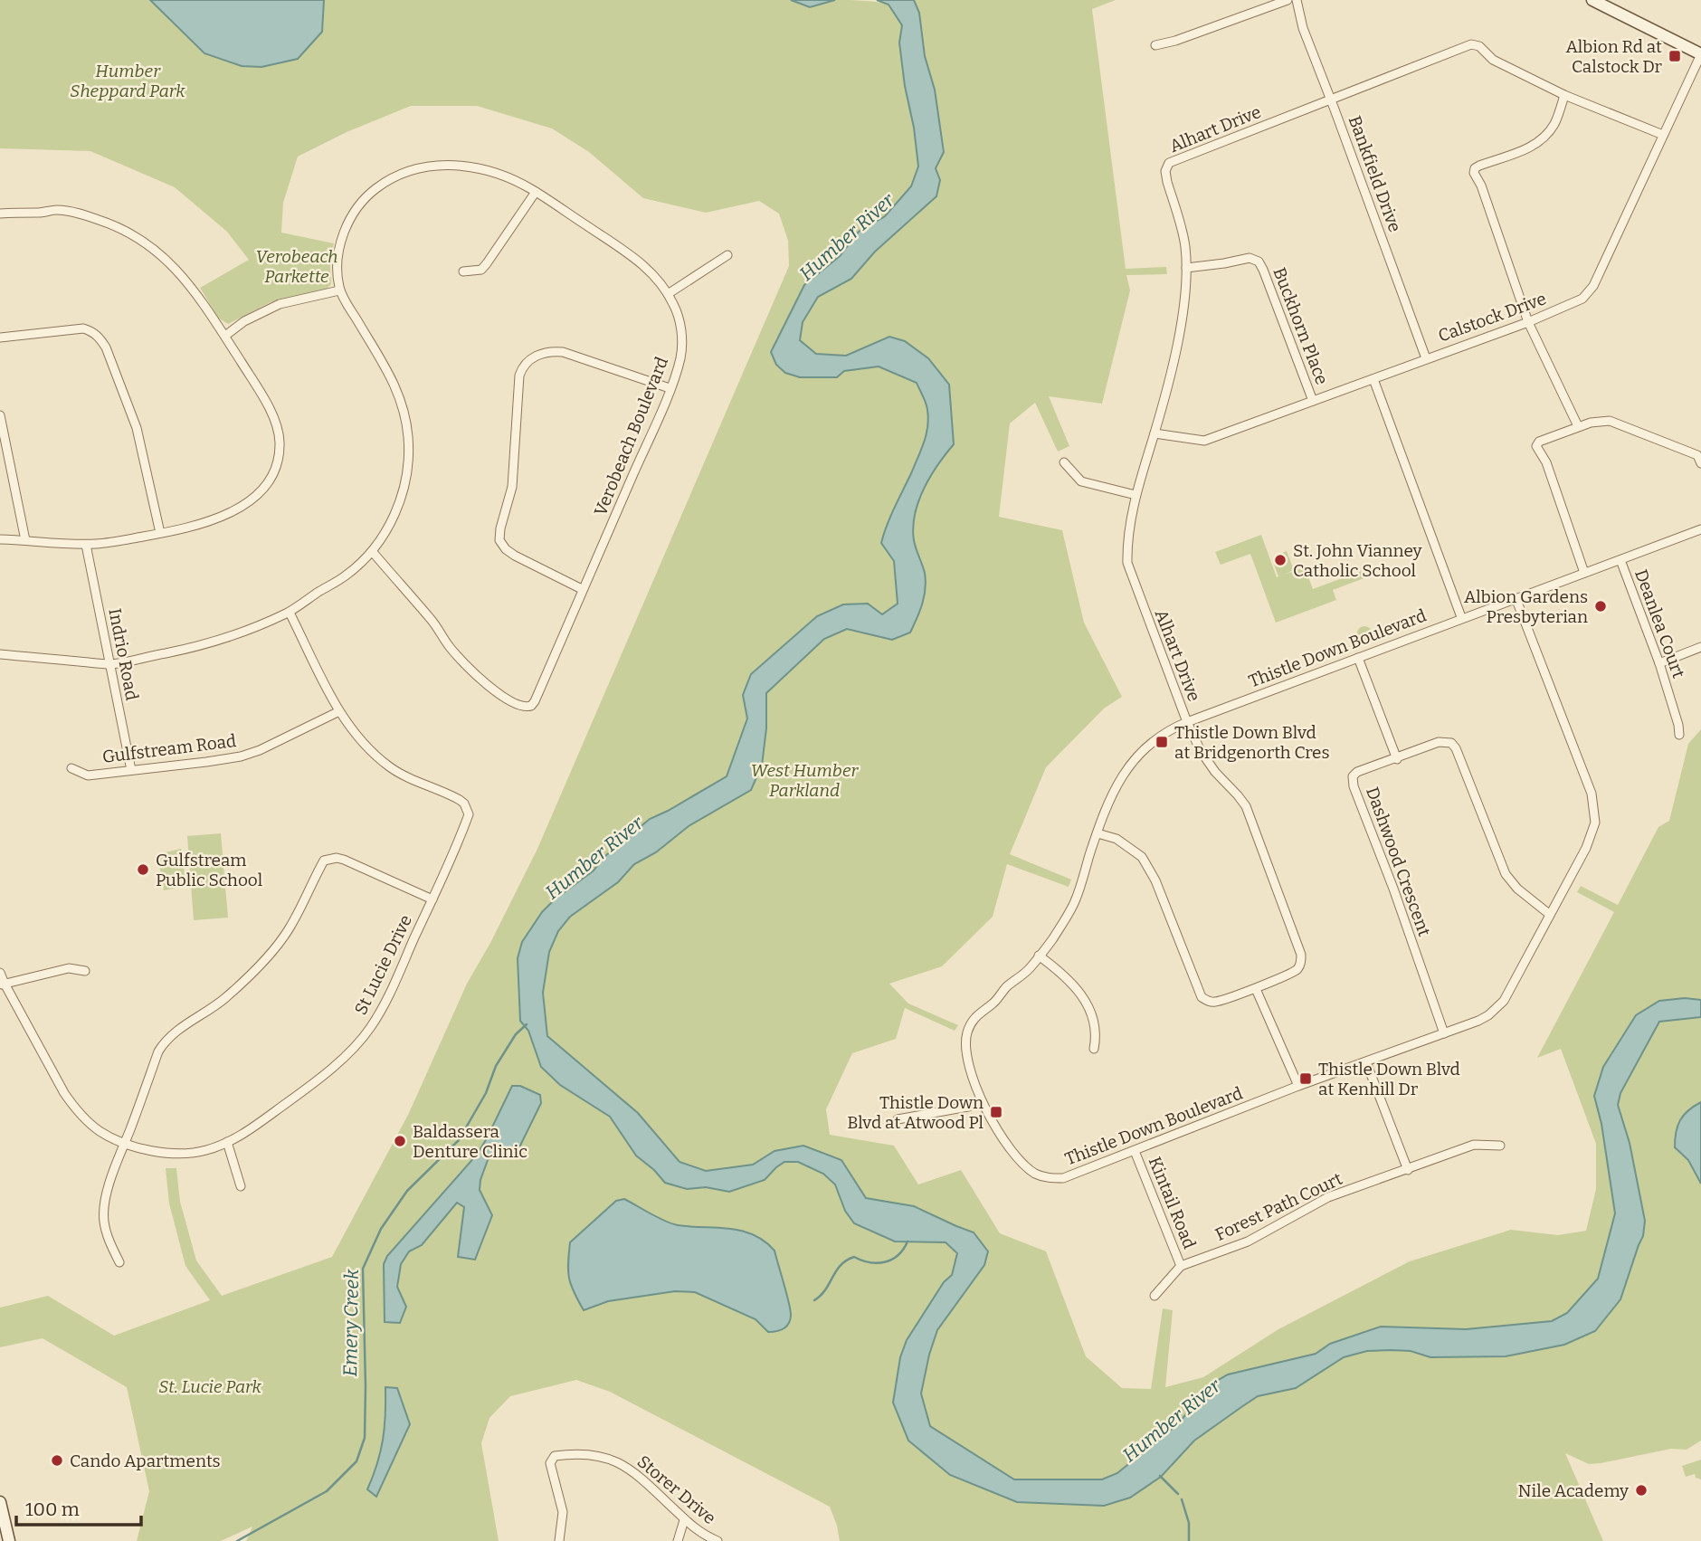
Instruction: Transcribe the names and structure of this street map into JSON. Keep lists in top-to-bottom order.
{
  "streets": {
    "street": [
      "Alhart Drive",
      "Bankfield Drive",
      "Calstock Drive",
      "Buckhorn Place",
      "Verobeach Boulevard",
      "Deanlea Court",
      "Thistle Down Boulevard",
      "Indrio Road",
      "Gulfstream Road",
      "Dashwood Crescent",
      "St Lucie Drive",
      "Kintail Road",
      "Forest Path Court",
      "Storer Drive"
    ]
  },
  "crossings": [
    ["Alhart Drive", "Bankfield Drive"],
    ["Alhart Drive", "Calstock Drive"],
    ["Alhart Drive", "Buckhorn Place"],
    ["Alhart Drive", "Thistle Down Boulevard"],
    ["Bankfield Drive", "Calstock Drive"],
    ["Calstock Drive", "Buckhorn Place"],
    ["Deanlea Court", "Thistle Down Boulevard"],
    ["Thistle Down Boulevard", "Dashwood Crescent"],
    ["Thistle Down Boulevard", "Kintail Road"],
    ["Indrio Road", "Gulfstream Road"],
    ["Gulfstream Road", "St Lucie Drive"],
    ["Kintail Road", "Forest Path Court"]
  ],
  "water": ["Humber River", "Emery Creek"],
  "parks": [
    "Humber Sheppard Park",
    "Verobeach Parkette",
    "West Humber Parkland",
    "St. Lucie Park"
  ],
  "places": {
    "transit": [
      "Albion Rd at Calstock Dr",
      "Thistle Down Blvd at Bridgenorth Cres",
      "Thistle Down Blvd at Kenhill Dr",
      "Thistle Down Blvd at Atwood Pl"
    ],
    "other": [
      "St. John Vianney Catholic School",
      "Albion Gardens Presbyterian",
      "Gulfstream Public School",
      "Baldassera Denture Clinic",
      "Cando Apartments",
      "Nile Academy"
    ]
  },
  "scale_bar": "100 m"
}
